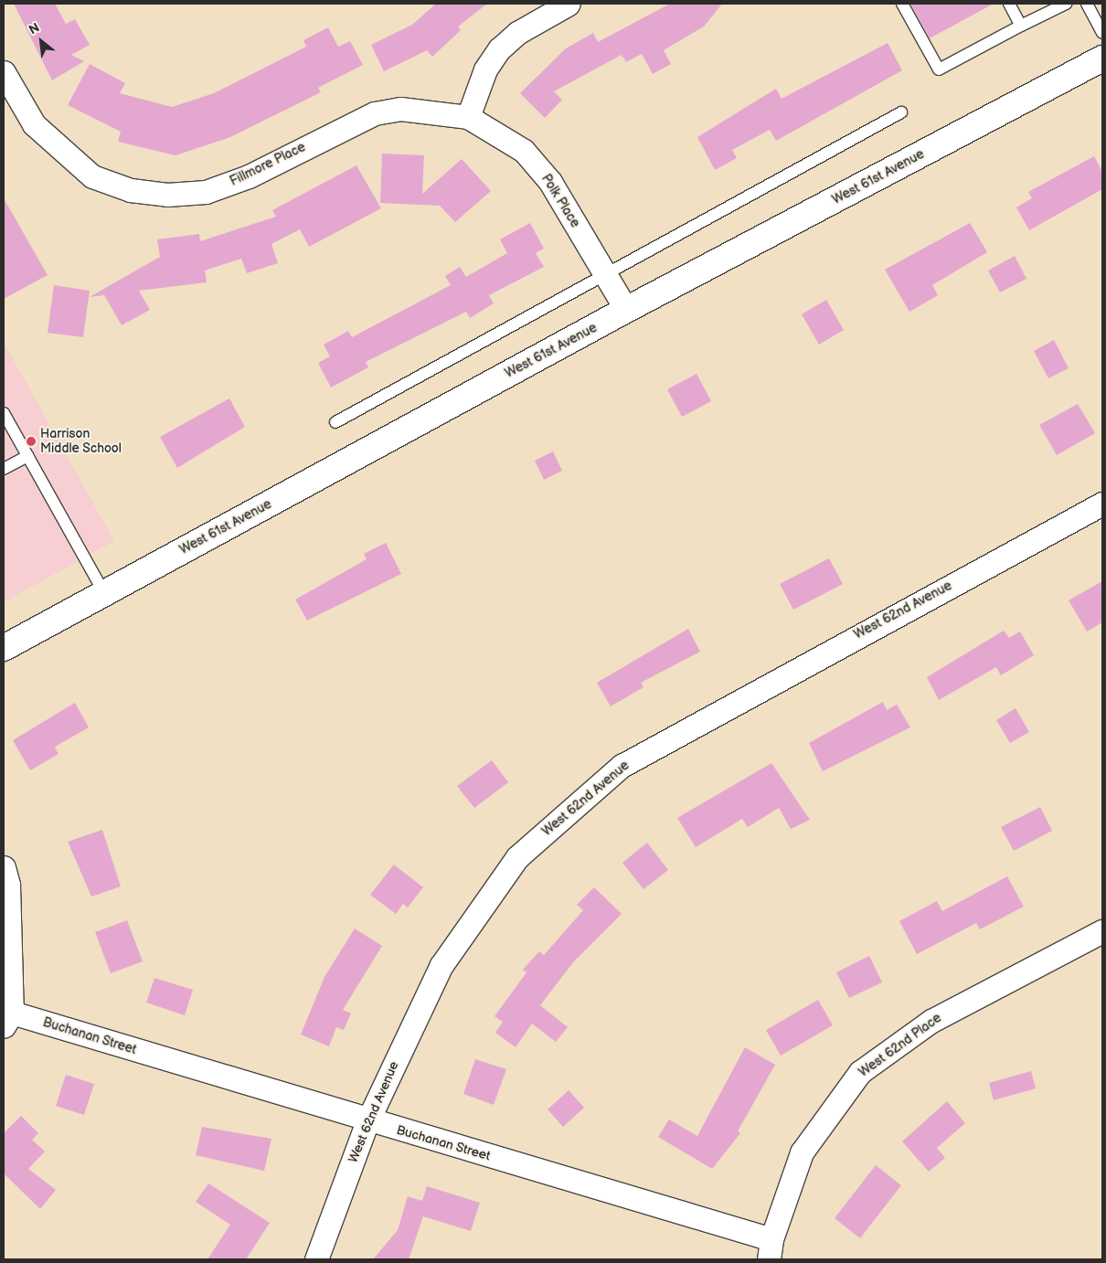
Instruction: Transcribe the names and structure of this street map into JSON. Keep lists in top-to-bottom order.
{
  "streets": {
    "main road": ["West 61st Avenue"],
    "street": [
      "Fillmore Place",
      "Polk Place",
      "West 62nd Avenue",
      "Buchanan Street",
      "West 62nd Place"
    ]
  },
  "crossings": [
    ["Fillmore Place", "Polk Place"],
    ["West 61st Avenue", "Polk Place"],
    ["West 62nd Avenue", "Buchanan Street"],
    ["Buchanan Street", "West 62nd Place"]
  ],
  "places": ["Harrison Middle School"],
  "north": "top left"
}
